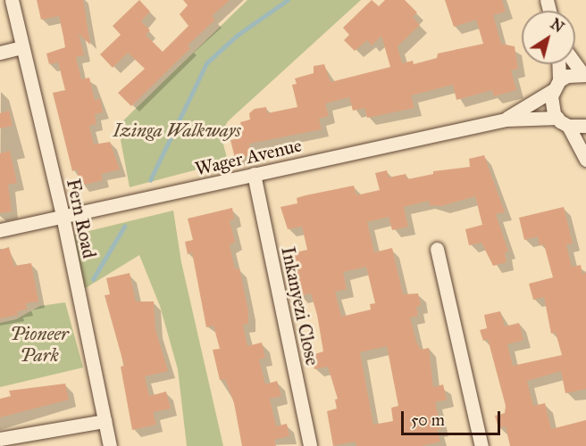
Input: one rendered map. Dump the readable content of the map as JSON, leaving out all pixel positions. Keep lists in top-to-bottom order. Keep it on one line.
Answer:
{"streets":{"street":["Wager Avenue","Fern Road","Inkanyezi Close"]},"crossings":[["Wager Avenue","Fern Road"],["Wager Avenue","Inkanyezi Close"]],"parks":["Izinga Walkways","Pioneer Park"],"scale_bar":"50 m","north":"top right"}
